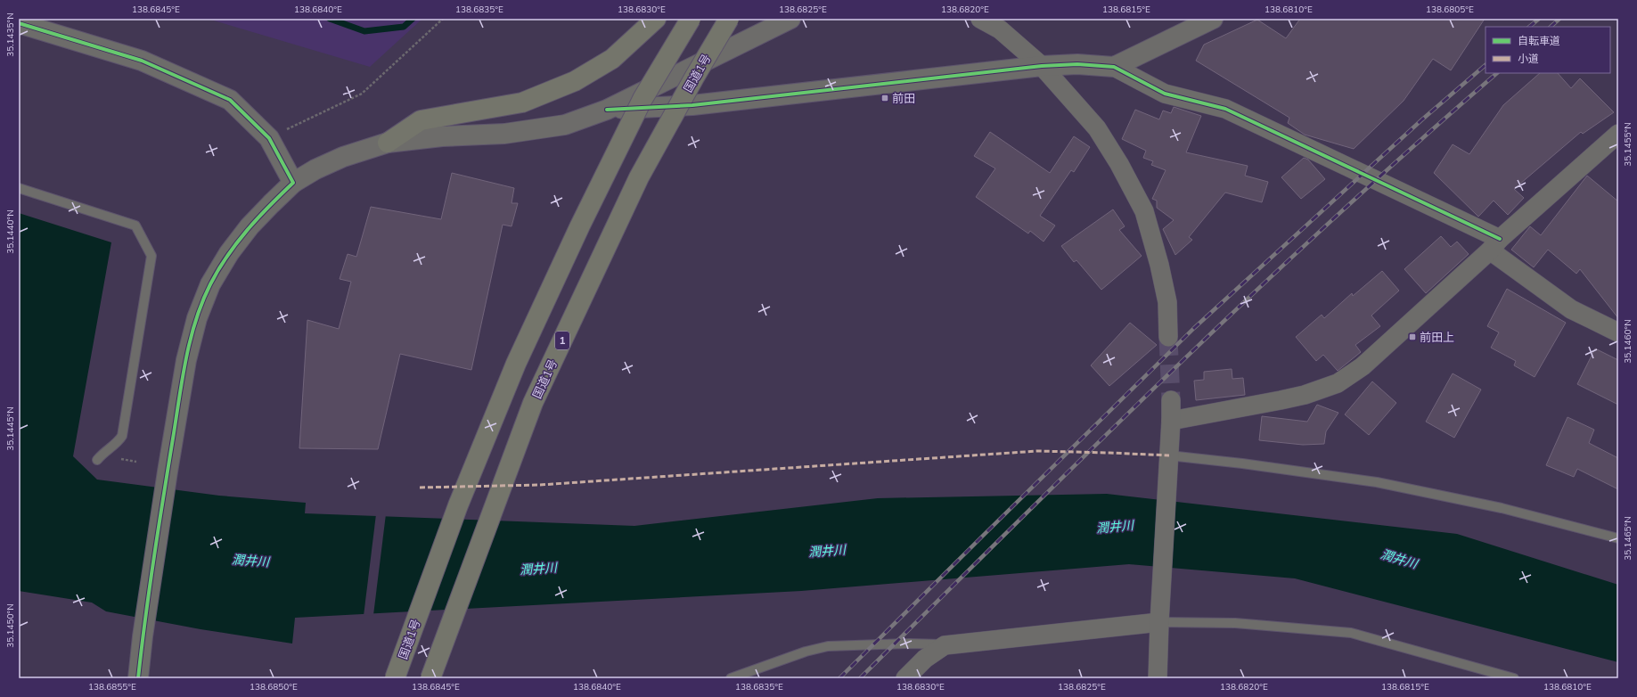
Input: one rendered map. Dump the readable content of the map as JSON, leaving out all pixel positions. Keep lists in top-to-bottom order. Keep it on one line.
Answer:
{"streets":{"highway":["国道1号","1"]},"water":["潤井川"],"places":{"transit":["前田","前田上"]},"legend":["自転車道","小道"],"coordinates":["138.6845°E","138.6840°E","138.6835°E","138.6830°E","138.6825°E","138.6820°E","138.6815°E","138.6810°E","138.6805°E","35.1435°N","35.1455°N","35.1440°N","35.1460°N","35.1445°N","35.1465°N","35.1450°N","138.6855°E","138.6850°E"]}
